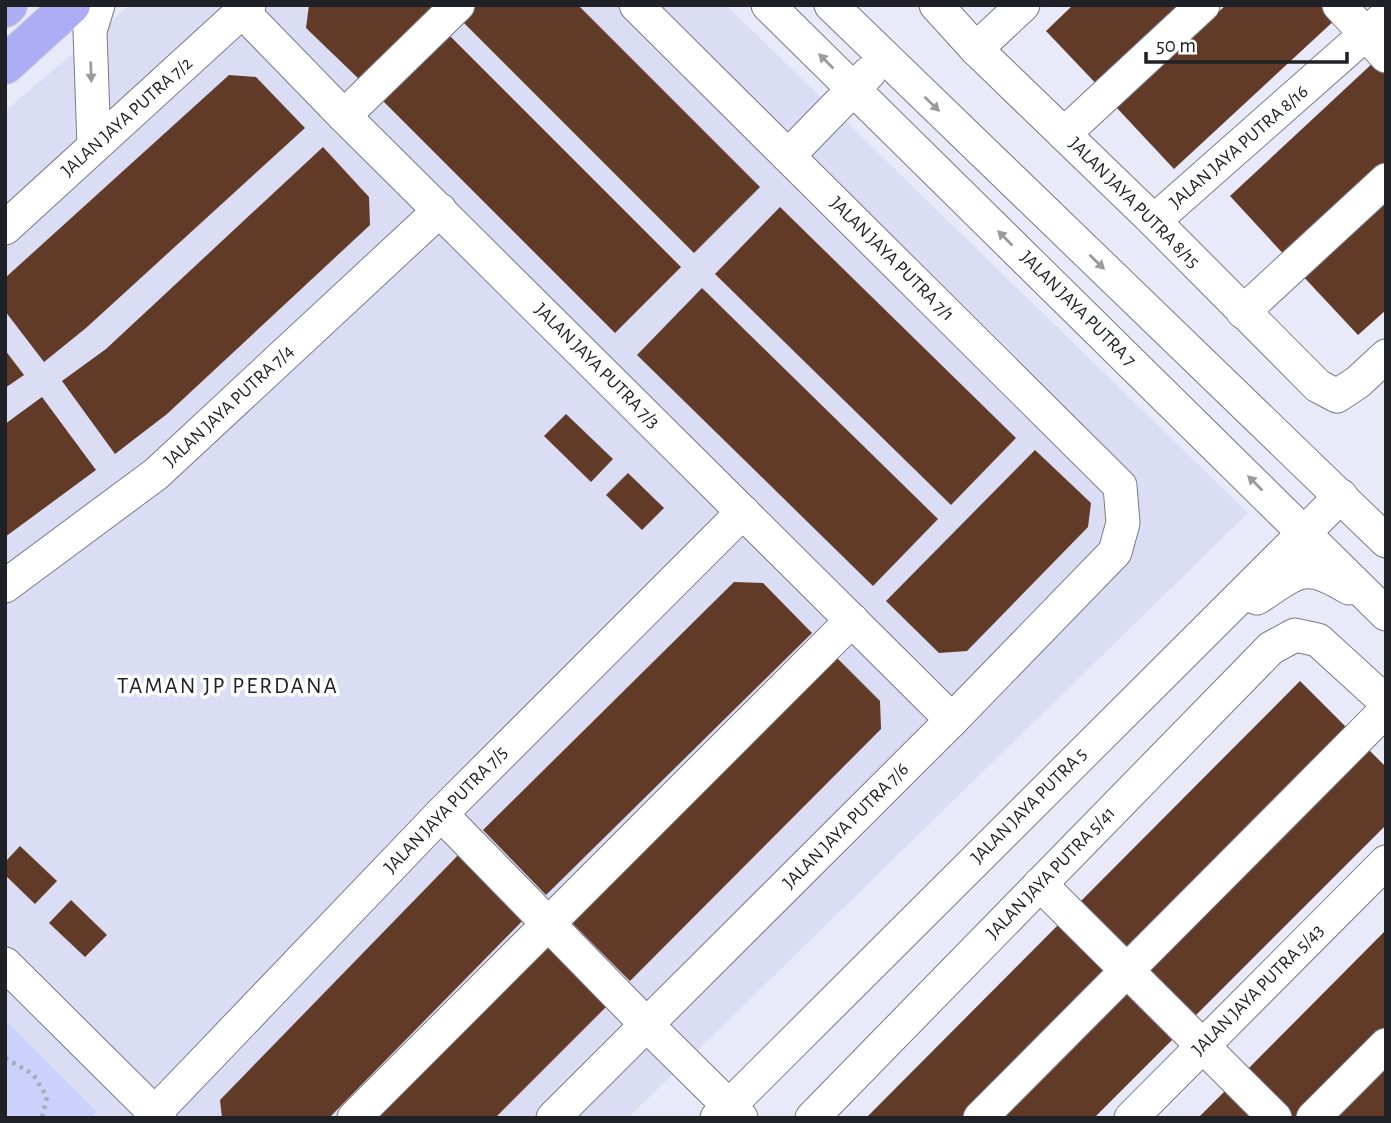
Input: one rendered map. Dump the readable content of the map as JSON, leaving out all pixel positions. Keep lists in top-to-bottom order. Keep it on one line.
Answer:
{"streets":{"street":["JALAN JAYA PUTRA 7/2","JALAN JAYA PUTRA 8/16","JALAN JAYA PUTRA 8/15","JALAN JAYA PUTRA 7/1","JALAN JAYA PUTRA 7","JALAN JAYA PUTRA 7/3","JALAN JAYA PUTRA 7/4","JALAN JAYA PUTRA 5","JALAN JAYA PUTRA 7/5","JALAN JAYA PUTRA 7/6","JALAN JAYA PUTRA 5/41","JALAN JAYA PUTRA 5/43"]},"crossings":[["JALAN JAYA PUTRA 7/2","JALAN JAYA PUTRA 7/3"],["JALAN JAYA PUTRA 8/16","JALAN JAYA PUTRA 8/15"],["JALAN JAYA PUTRA 7/1","JALAN JAYA PUTRA 7/6"],["JALAN JAYA PUTRA 7","JALAN JAYA PUTRA 5"],["JALAN JAYA PUTRA 7/3","JALAN JAYA PUTRA 7/4"],["JALAN JAYA PUTRA 7/3","JALAN JAYA PUTRA 7/5"],["JALAN JAYA PUTRA 7/3","JALAN JAYA PUTRA 7/6"]],"districts":["TAMAN JP PERDANA"],"scale_bar":"50 m"}
